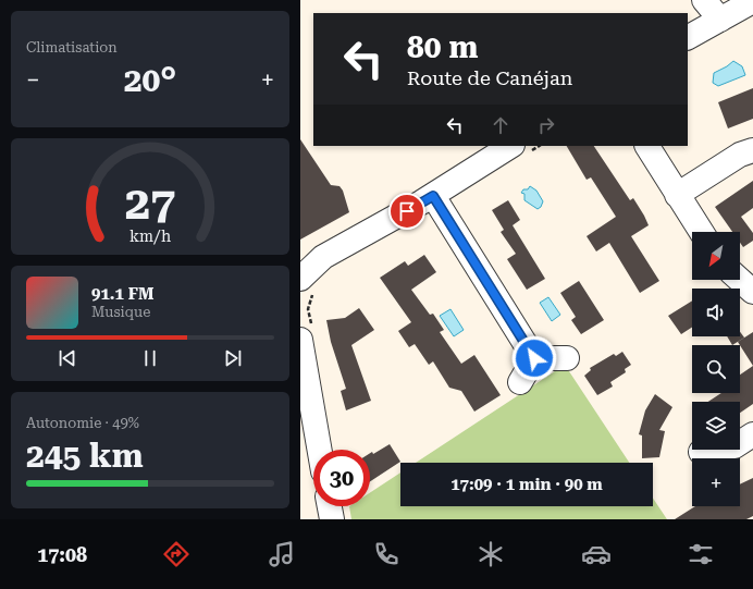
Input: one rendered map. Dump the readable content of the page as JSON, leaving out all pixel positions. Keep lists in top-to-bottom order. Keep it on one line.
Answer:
{"north":"bottom left","page":{"tile":["Climatisation",["Autonomie · 49%","245 km"]],"turn":["80 m","Route de Canéjan"],"heat":["−","20°","+"],"map_buttons":"+","song":["91.1 FM","Musique"],"limit":"30","trip":"17:09 · 1 min · 90 m","tabs":"17:08","gauge":["27","km/h"]}}
